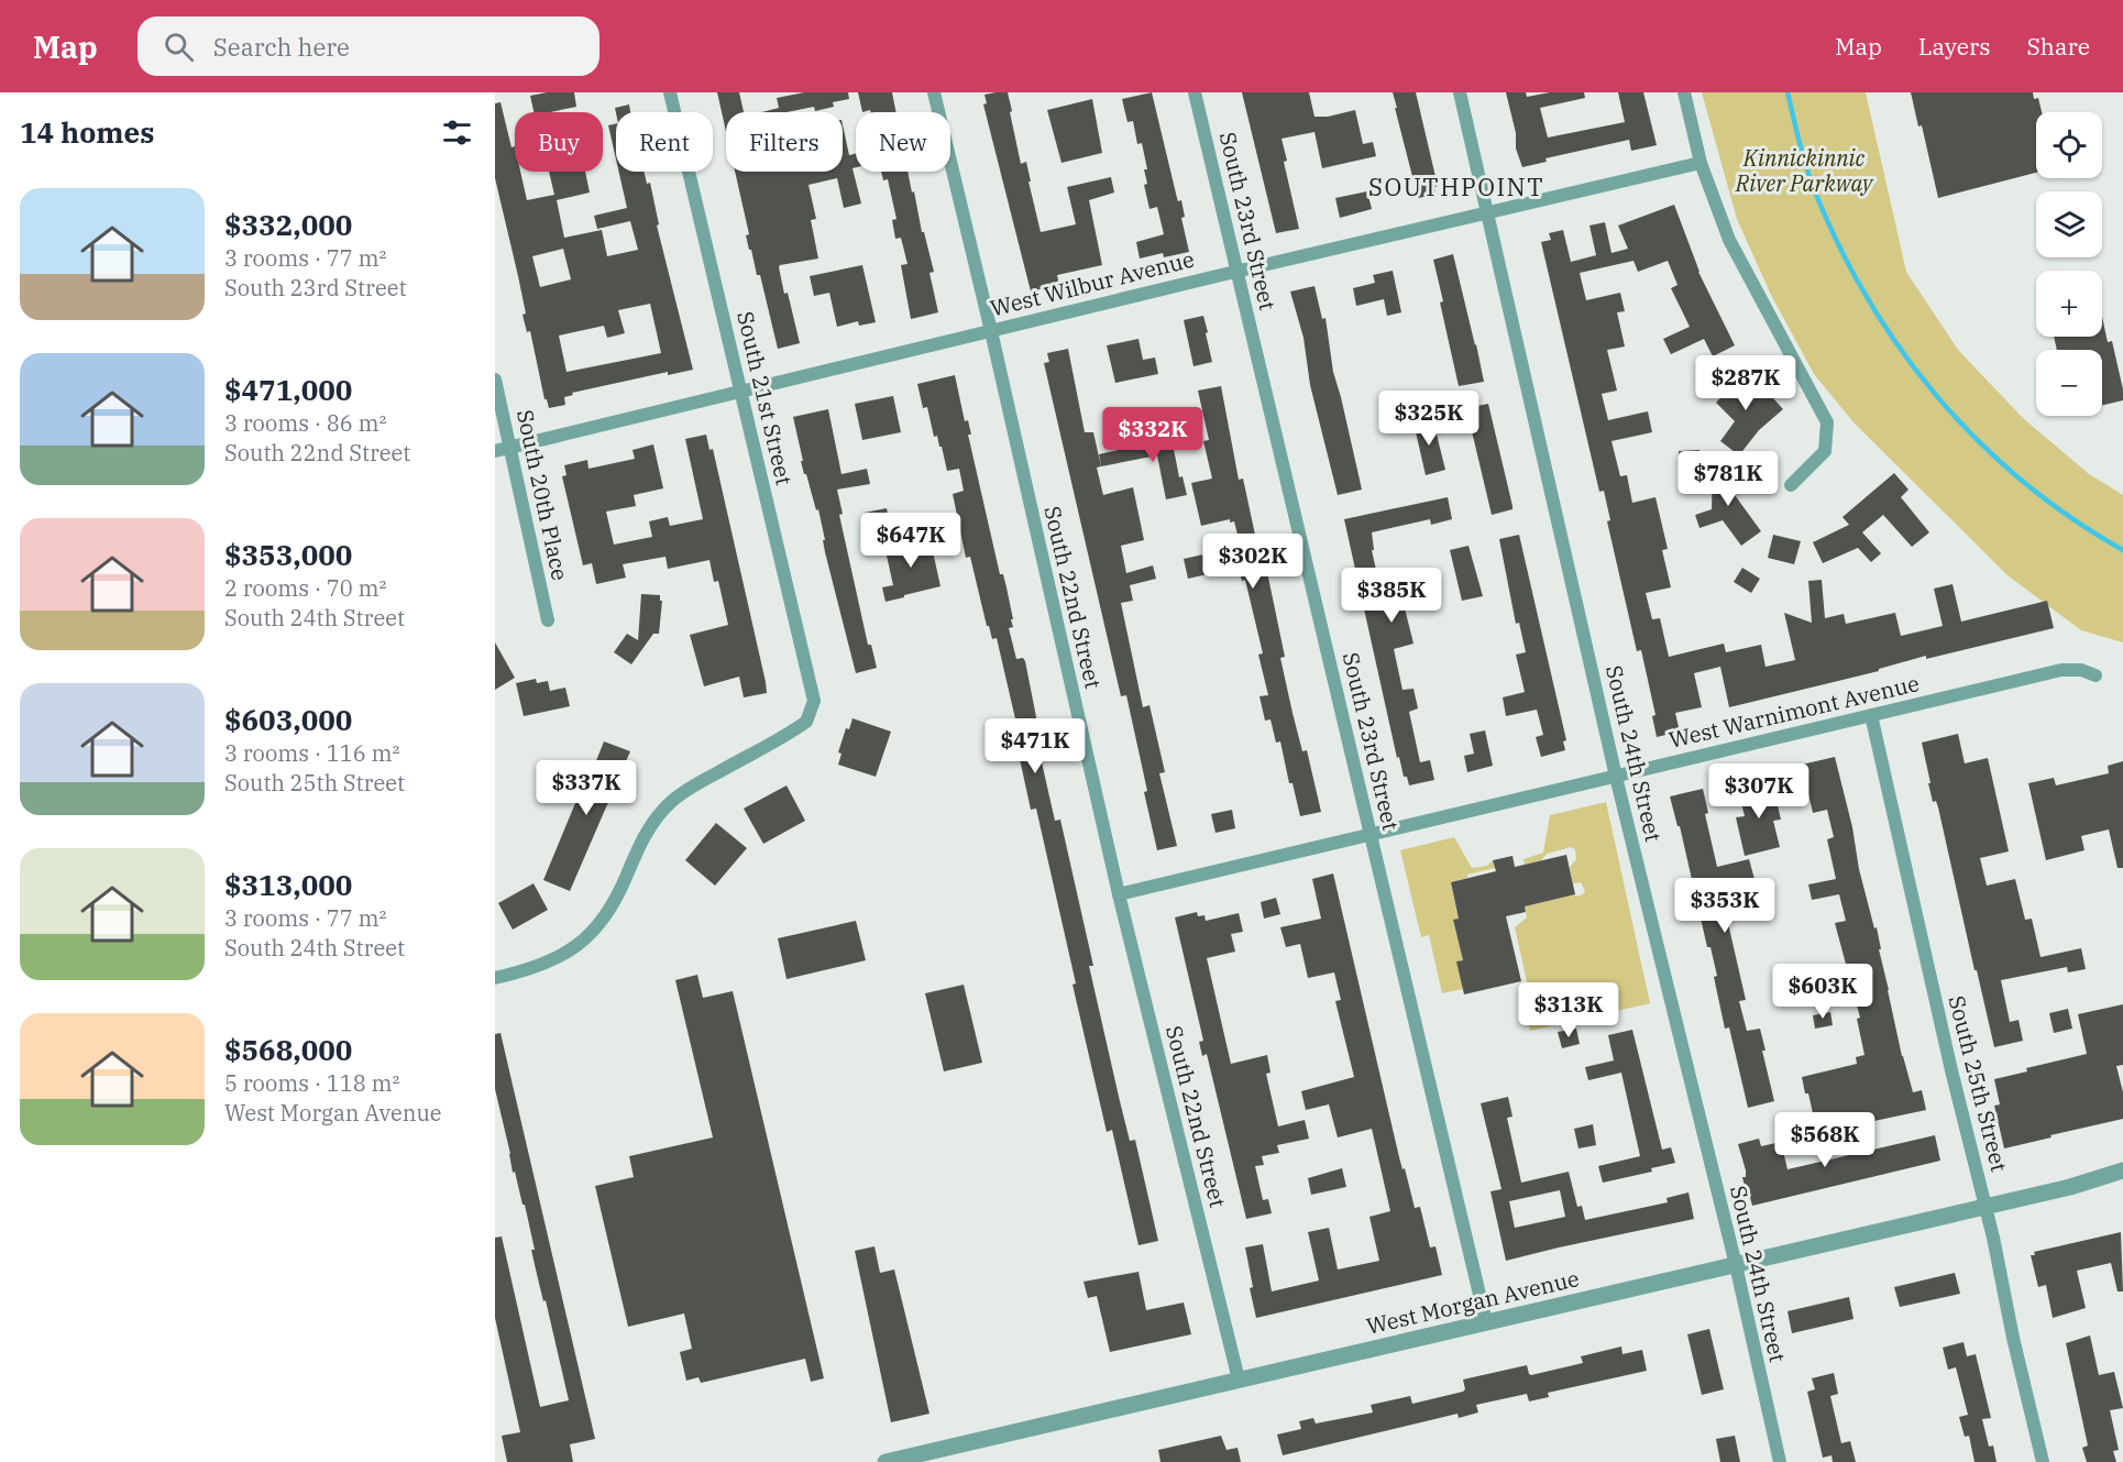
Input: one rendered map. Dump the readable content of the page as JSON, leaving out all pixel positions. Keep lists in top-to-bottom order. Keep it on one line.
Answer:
{"streets":{"street":["South 23rd Street","West Wilbur Avenue","South 21st Street","South 20th Place","South 22nd Street","West Warnimont Avenue","South 24th Street","South 25th Street","West Morgan Avenue"]},"crossings":[["South 23rd Street","West Wilbur Avenue"],["South 23rd Street","West Warnimont Avenue"],["South 23rd Street","West Morgan Avenue"],["West Wilbur Avenue","South 21st Street"],["West Wilbur Avenue","South 20th Place"],["West Wilbur Avenue","South 22nd Street"],["West Wilbur Avenue","South 24th Street"],["South 22nd Street","West Warnimont Avenue"],["South 22nd Street","West Morgan Avenue"],["West Warnimont Avenue","South 24th Street"],["West Warnimont Avenue","South 25th Street"],["South 24th Street","West Morgan Avenue"],["South 25th Street","West Morgan Avenue"]],"districts":["SOUTHPOINT"],"parks":["Kinnickinnic River Parkway"],"page":{"header":"Map","search":"Search here","nav":["Map","Layers","Share"],"heading":"14 homes","map_buttons":["+","−"],"chip":["Buy","Rent","Filters","New"],"list":[{"name":"$332,000","note":"3 rooms · 77 m² · South 23rd Street"},{"name":"$471,000","note":"3 rooms · 86 m² · South 22nd Street"},{"name":"$353,000","note":"2 rooms · 70 m² · South 24th Street"},{"name":"$603,000","note":"3 rooms · 116 m² · South 25th Street"},{"name":"$313,000","note":"3 rooms · 77 m² · South 24th Street"},{"name":"$568,000","note":"5 rooms · 118 m² · West Morgan Avenue"}],"price":["$287K","$325K","$332K","$781K","$647K","$302K","$385K","$471K","$337K","$307K","$353K","$603K","$313K","$568K"]}}
